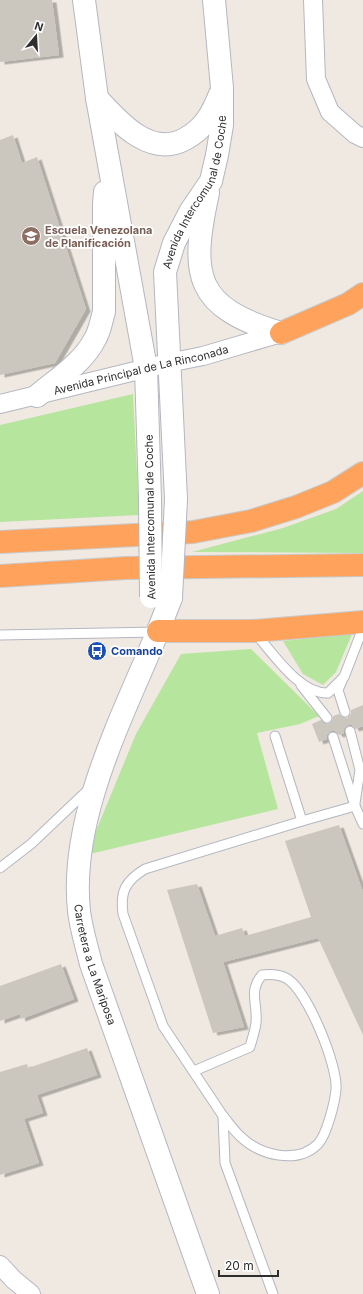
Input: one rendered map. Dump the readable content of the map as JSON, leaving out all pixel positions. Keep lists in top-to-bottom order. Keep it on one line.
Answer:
{"streets":{"main road":["Avenida Intercomunal de Coche","Carretera a La Mariposa"],"street":["Avenida Principal de La Rinconada"]},"crossings":[["Avenida Intercomunal de Coche","Avenida Principal de La Rinconada"],["Avenida Intercomunal de Coche","Carretera a La Mariposa"]],"places":{"school or university":["Escuela Venezolana de Planificación"],"bus stop":["Comando"]},"scale_bar":"20 m","north":"top"}
